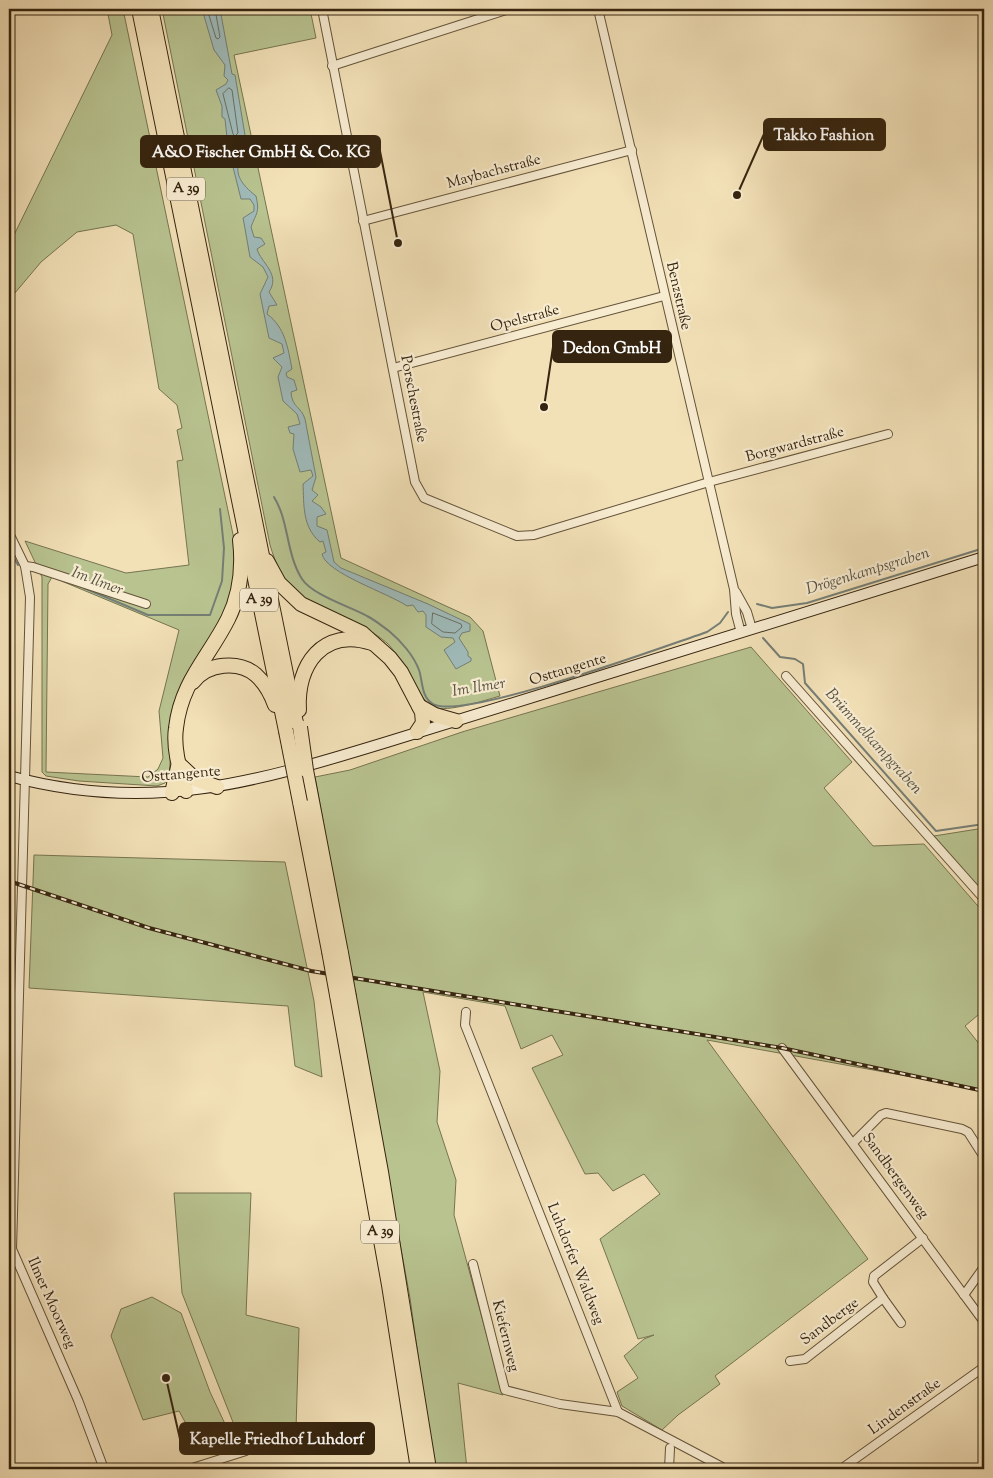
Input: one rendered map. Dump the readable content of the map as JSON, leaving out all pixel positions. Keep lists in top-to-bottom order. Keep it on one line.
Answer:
{"streets":{"highway":["A 39"],"street":["Maybachstraße","Benzstraße","Opelstraße","Porschestraße","Borgwardstraße","Osttangente","Sandbergenweg","Luhdorfer Waldweg","Ilmer Moorweg","Sandberge","Kiefernweg","Lindenstraße"]},"crossings":[["Maybachstraße","Benzstraße"],["Maybachstraße","Porschestraße"],["Benzstraße","Opelstraße"],["Benzstraße","Porschestraße"],["Benzstraße","Borgwardstraße"],["Benzstraße","Osttangente"],["Opelstraße","Porschestraße"],["Porschestraße","Borgwardstraße"],["Osttangente","Ilmer Moorweg"],["Luhdorfer Waldweg","Kiefernweg"]],"water":["Drögenkampsgraben","Im Ilmer","Brümmelkampgraben"],"places":["Takko Fashion","A&O Fischer GmbH & Co. KG","Dedon GmbH","Kapelle Friedhof Luhdorf"]}
